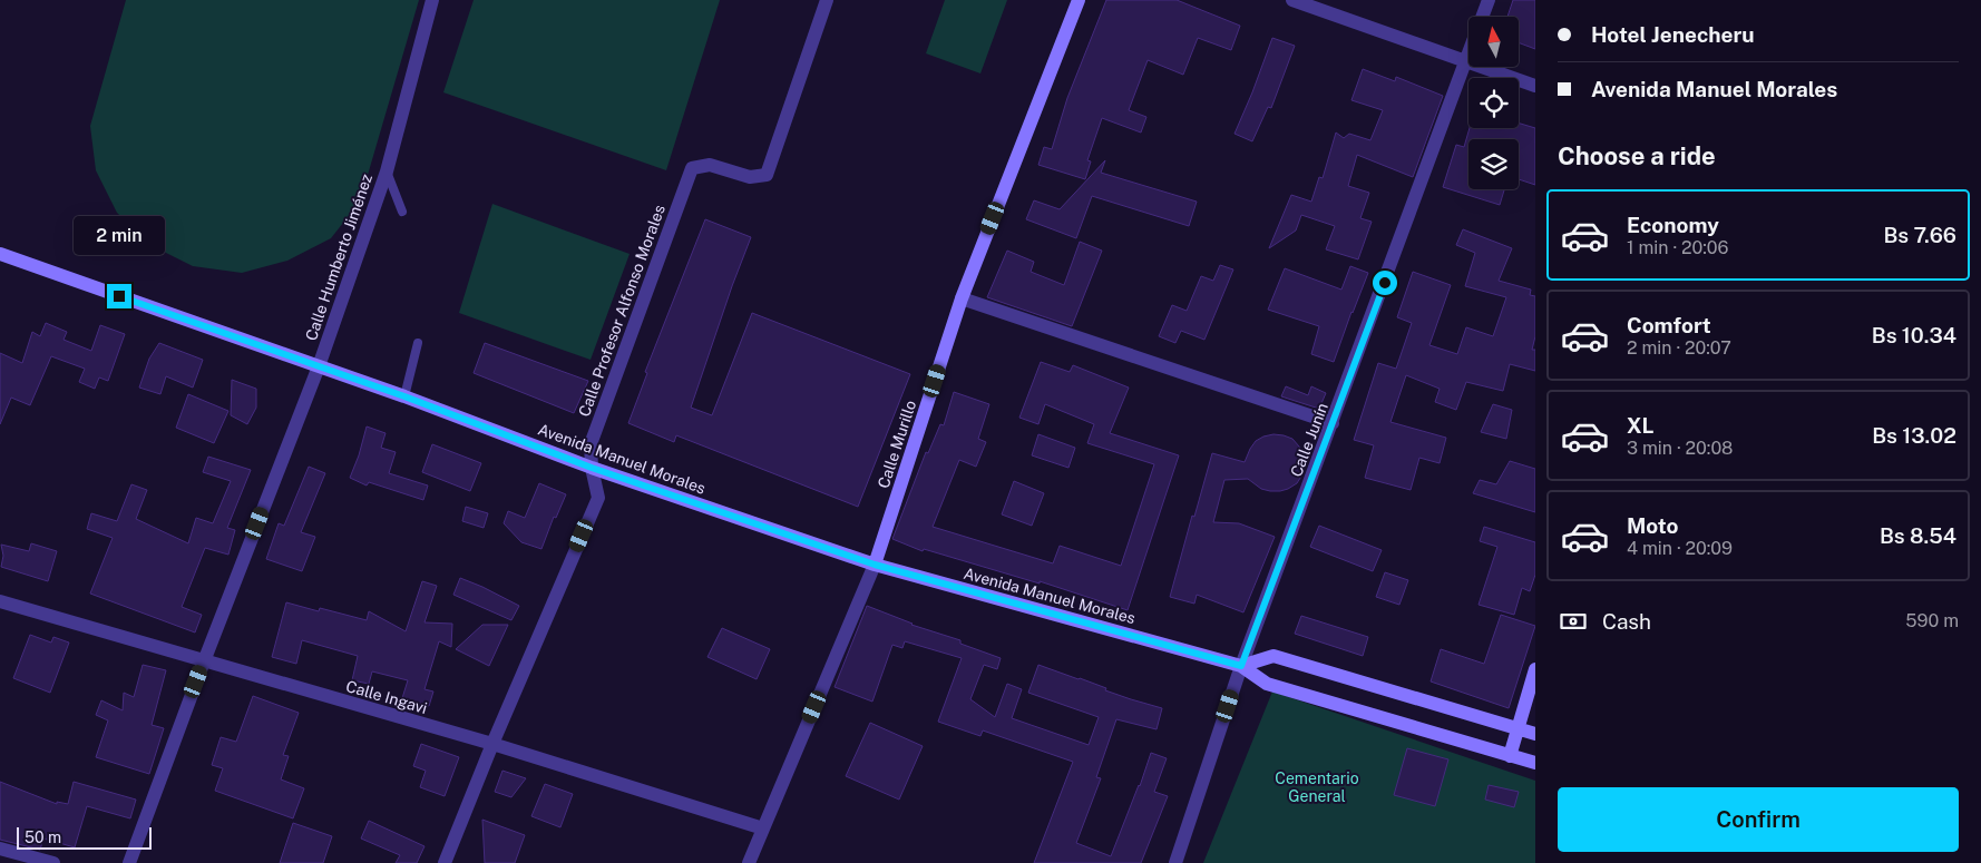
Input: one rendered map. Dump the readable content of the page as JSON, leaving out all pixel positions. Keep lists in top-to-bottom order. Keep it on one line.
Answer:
{"streets":{"street":["Calle Humberto Jiménez","Calle Profesor Alfonso Morales","Calle Junín","Calle Murillo","Avenida Manuel Morales","Calle Ingavi"]},"crossings":[["Calle Humberto Jiménez","Avenida Manuel Morales"],["Calle Humberto Jiménez","Calle Ingavi"],["Calle Profesor Alfonso Morales","Avenida Manuel Morales"],["Calle Profesor Alfonso Morales","Calle Ingavi"],["Calle Junín","Avenida Manuel Morales"],["Calle Murillo","Avenida Manuel Morales"],["Calle Murillo","Calle Ingavi"]],"parks":["Cementario General"],"scale_bar":"50 m","north":"top","page":{"banner":["Hotel Jenecheru","Avenida Manuel Morales"],"heading":"Choose a ride","list":[{"name":"Economy","note":"1 min · 20:06","value":"Bs 7.66"},{"name":"Comfort","note":"2 min · 20:07","value":"Bs 10.34"},{"name":"XL","note":"3 min · 20:08","value":"Bs 13.02"},{"name":"Moto","note":"4 min · 20:09","value":"Bs 8.54"}],"bubble":"2 min","pay":["Cash","590 m"],"buttons":"Confirm","scale":"50 m"}}
